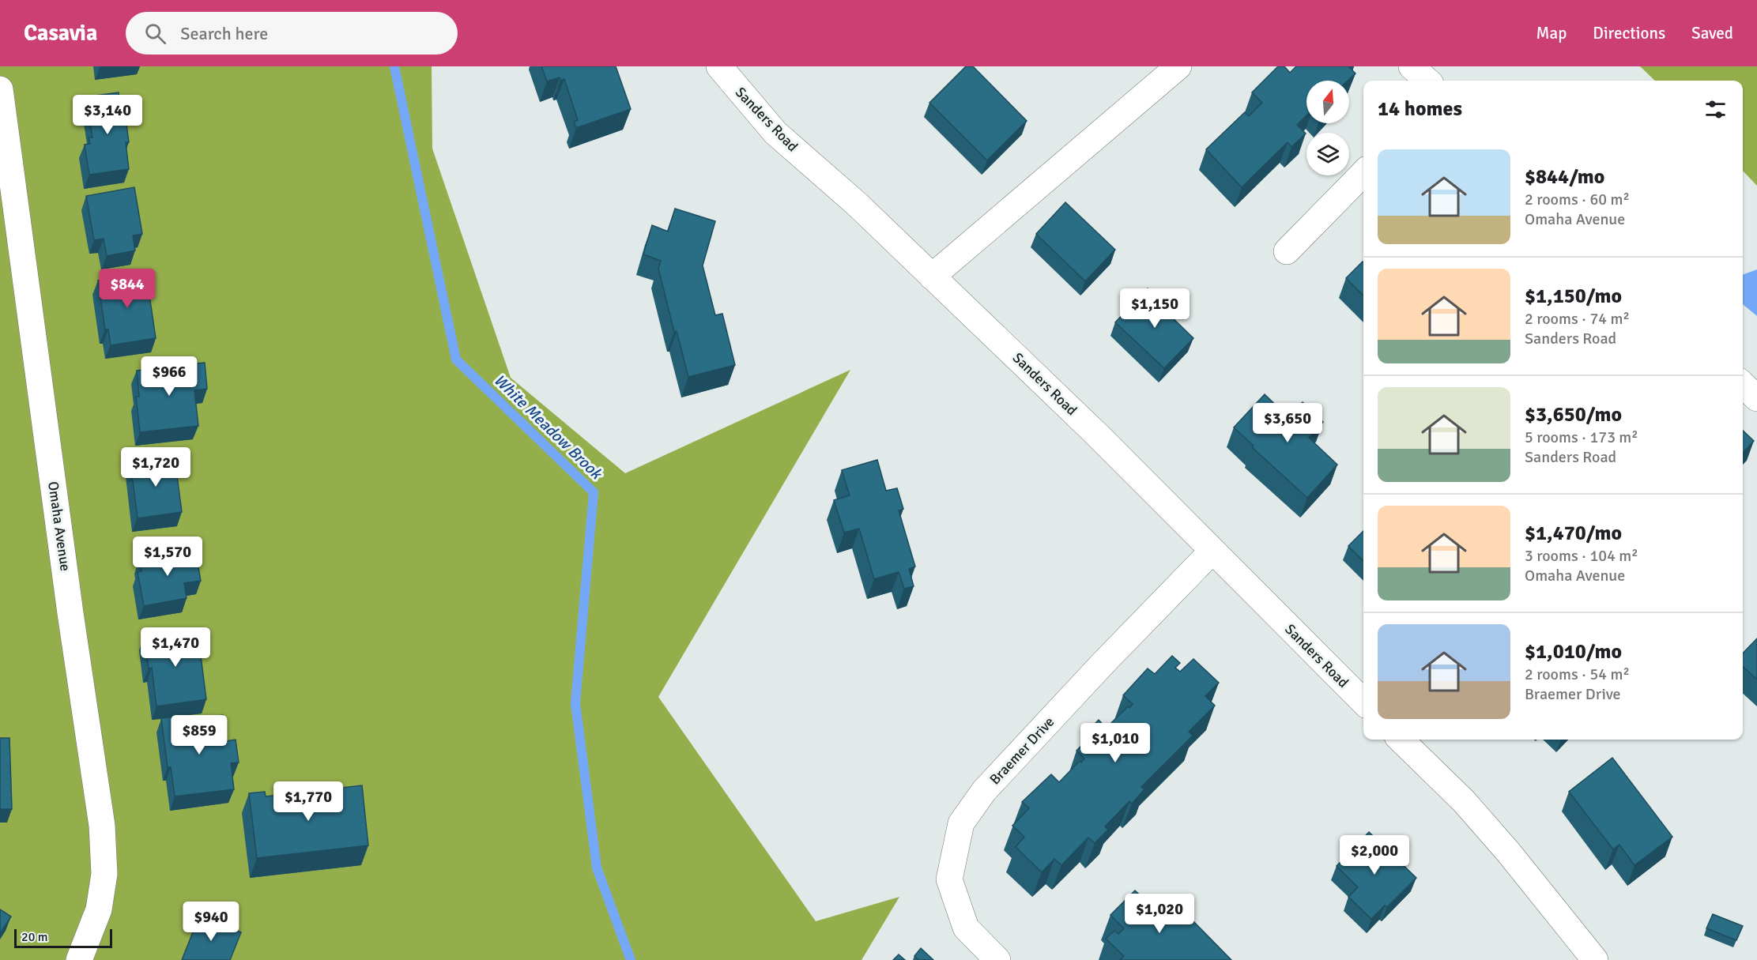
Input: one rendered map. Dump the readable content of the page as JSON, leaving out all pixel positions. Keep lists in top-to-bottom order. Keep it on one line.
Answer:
{"streets":{"street":["Sanders Road","Omaha Avenue","Braemer Drive"]},"crossings":[["Sanders Road","Braemer Drive"]],"water":["White Meadow Brook"],"scale_bar":"20 m","north":"top","page":{"header":"Casavia","search":"Search here","nav":["Map","Directions","Saved"],"heading":"14 homes","price":["$3,140","$844","$1,150","$966","$3,650","$1,720","$1,570","$1,470","$859","$1,010","$1,770","$2,000","$1,020","$940"],"list":[{"name":"$844/mo","note":"2 rooms · 60 m² · Omaha Avenue"},{"name":"$1,150/mo","note":"2 rooms · 74 m² · Sanders Road"},{"name":"$3,650/mo","note":"5 rooms · 173 m² · Sanders Road"},{"name":"$1,470/mo","note":"3 rooms · 104 m² · Omaha Avenue"},{"name":"$1,010/mo","note":"2 rooms · 54 m² · Braemer Drive"}],"scale":"20 m"}}
